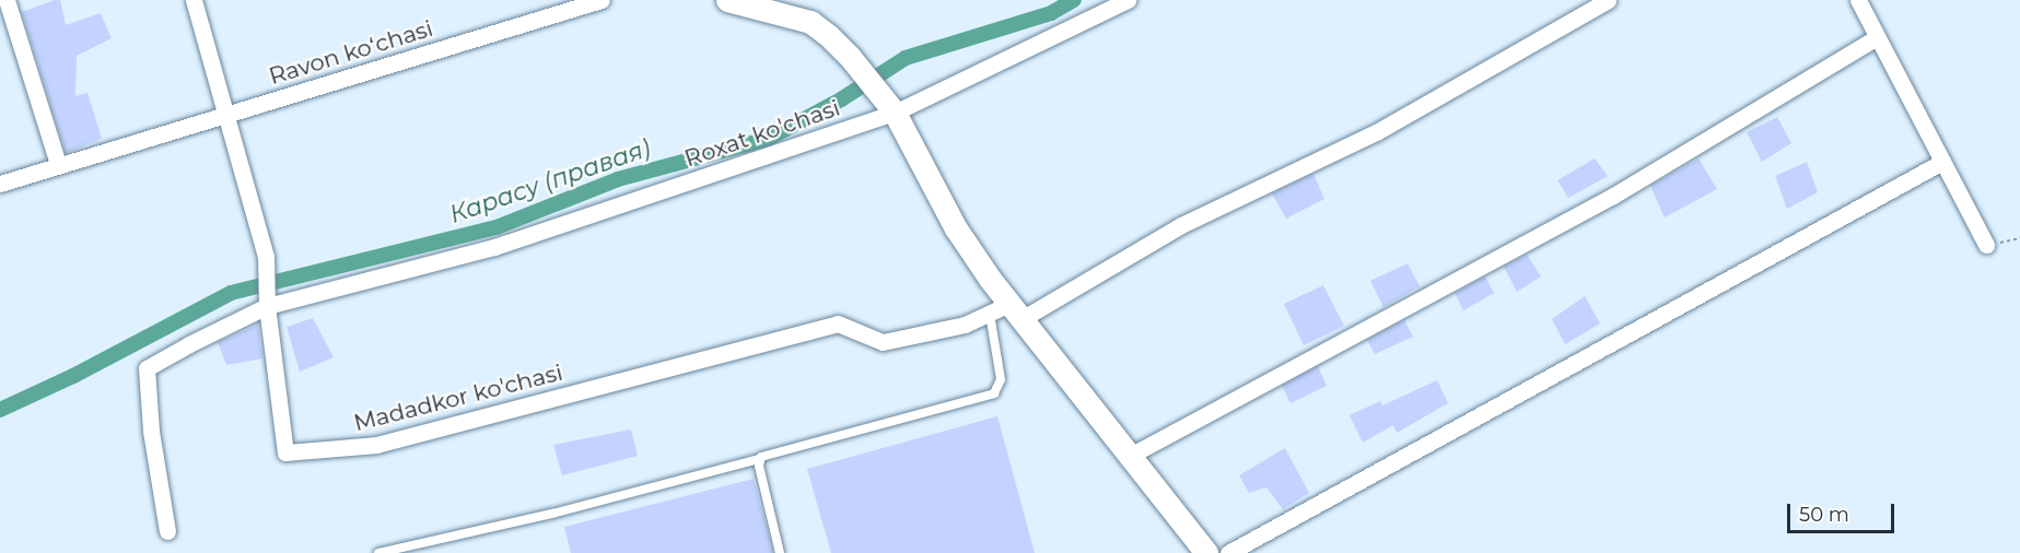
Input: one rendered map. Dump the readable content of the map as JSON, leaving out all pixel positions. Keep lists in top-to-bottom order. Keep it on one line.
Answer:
{"streets":{"street":["Ravon koʻchasi","Roxat ko'chasi","Madadkor ko'chasi"]},"crossings":[["Ravon koʻchasi","Madadkor ko'chasi"],["Roxat ko'chasi","Madadkor ko'chasi"]],"water":["Карасу (правая)"],"scale_bar":"50 m"}
